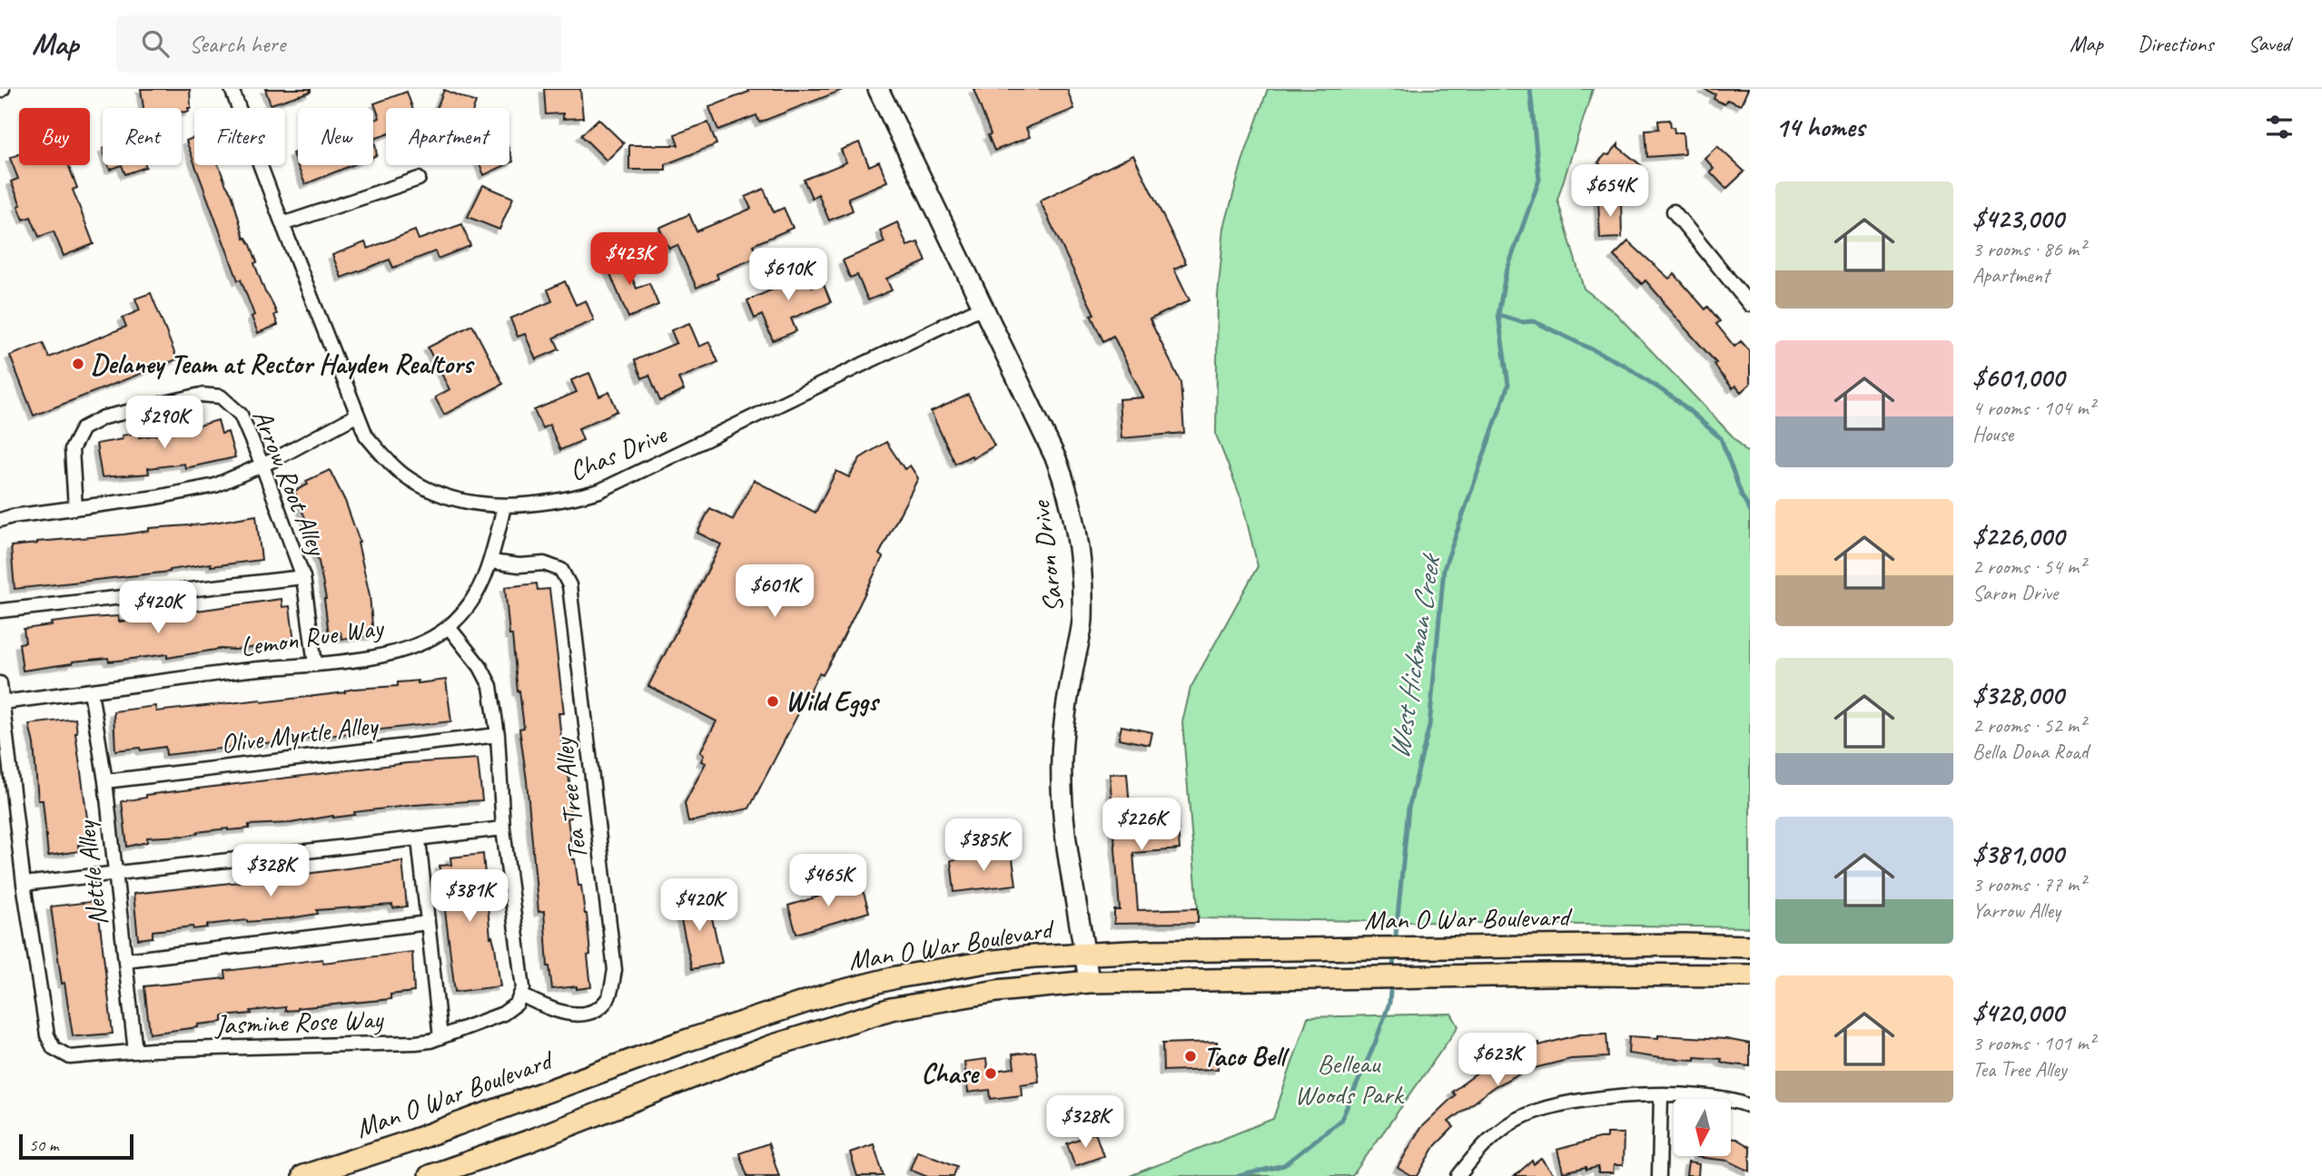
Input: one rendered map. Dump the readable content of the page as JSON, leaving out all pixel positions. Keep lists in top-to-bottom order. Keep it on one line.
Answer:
{"streets":{"main road":["Man O War Boulevard"],"street":["Chas Drive","Arrow Root Alley","Saron Drive","Lemon Rue Way","Olive Myrtle Alley","Tea Tree Alley","Nettle Alley","Jasmine Rose Way"]},"crossings":[["Chas Drive","Saron Drive"],["Chas Drive","Lemon Rue Way"],["Arrow Root Alley","Lemon Rue Way"],["Saron Drive","Man O War Boulevard"],["Lemon Rue Way","Tea Tree Alley"],["Lemon Rue Way","Nettle Alley"],["Lemon Rue Way","Jasmine Rose Way"],["Olive Myrtle Alley","Nettle Alley"],["Tea Tree Alley","Jasmine Rose Way"],["Nettle Alley","Jasmine Rose Way"]],"water":["West Hickman Creek"],"parks":["Belleau Woods Park"],"places":["Delaney Team at Rector Hayden Realtors","Wild Eggs","Taco Bell","Chase"],"scale_bar":"50 m","north":"bottom","page":{"header":"Map","search":"Search here","nav":["Map","Directions","Saved"],"heading":"14 homes","chip":["Buy","Rent","Filters","New","Apartment"],"price":["$654K","$423K","$610K","$290K","$601K","$420K","$226K","$385K","$328K","$465K","$381K","$420K","$623K","$328K"],"list":[{"name":"$423,000","note":"3 rooms · 86 m² · Apartment"},{"name":"$601,000","note":"4 rooms · 104 m² · House"},{"name":"$226,000","note":"2 rooms · 54 m² · Saron Drive"},{"name":"$328,000","note":"2 rooms · 52 m² · Bella Dona Road"},{"name":"$381,000","note":"3 rooms · 77 m² · Yarrow Alley"},{"name":"$420,000","note":"3 rooms · 101 m² · Tea Tree Alley"}],"scale":"50 m"}}
